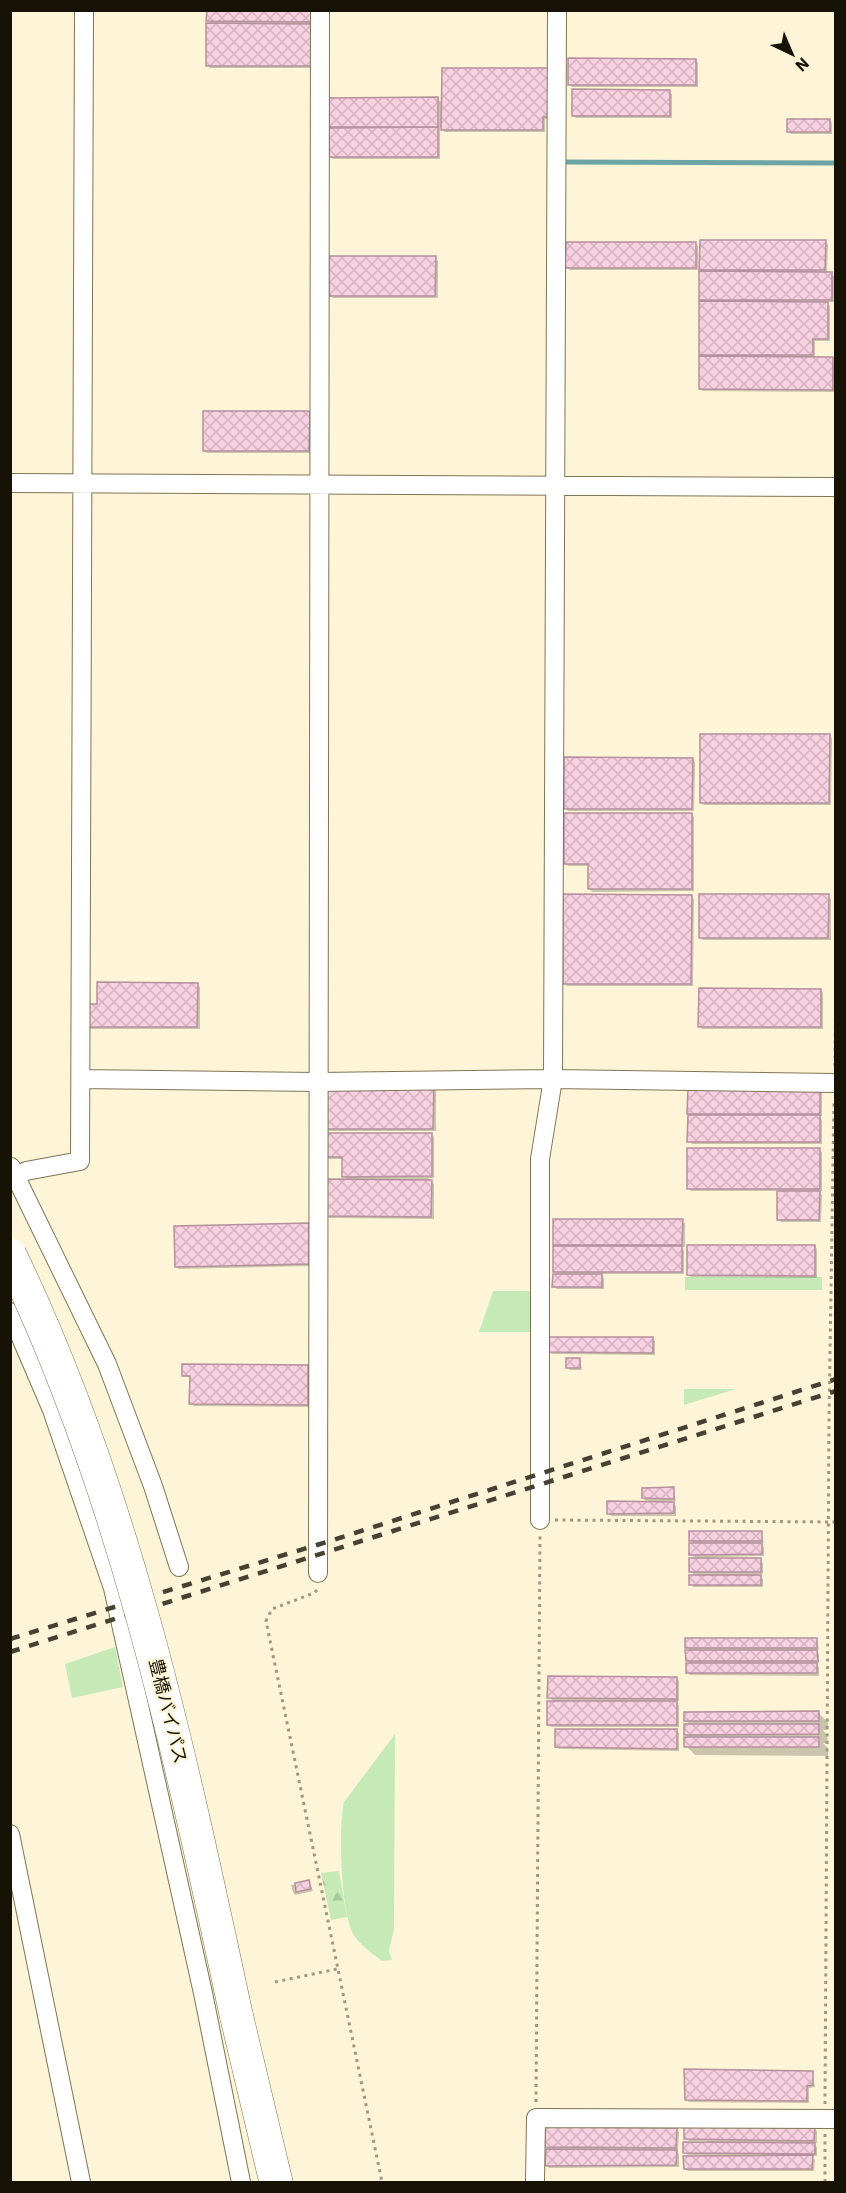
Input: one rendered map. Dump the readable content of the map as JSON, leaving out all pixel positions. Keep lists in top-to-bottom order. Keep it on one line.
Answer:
{"streets":{"highway":["豊橋バイパス"]},"north":"bottom right"}
